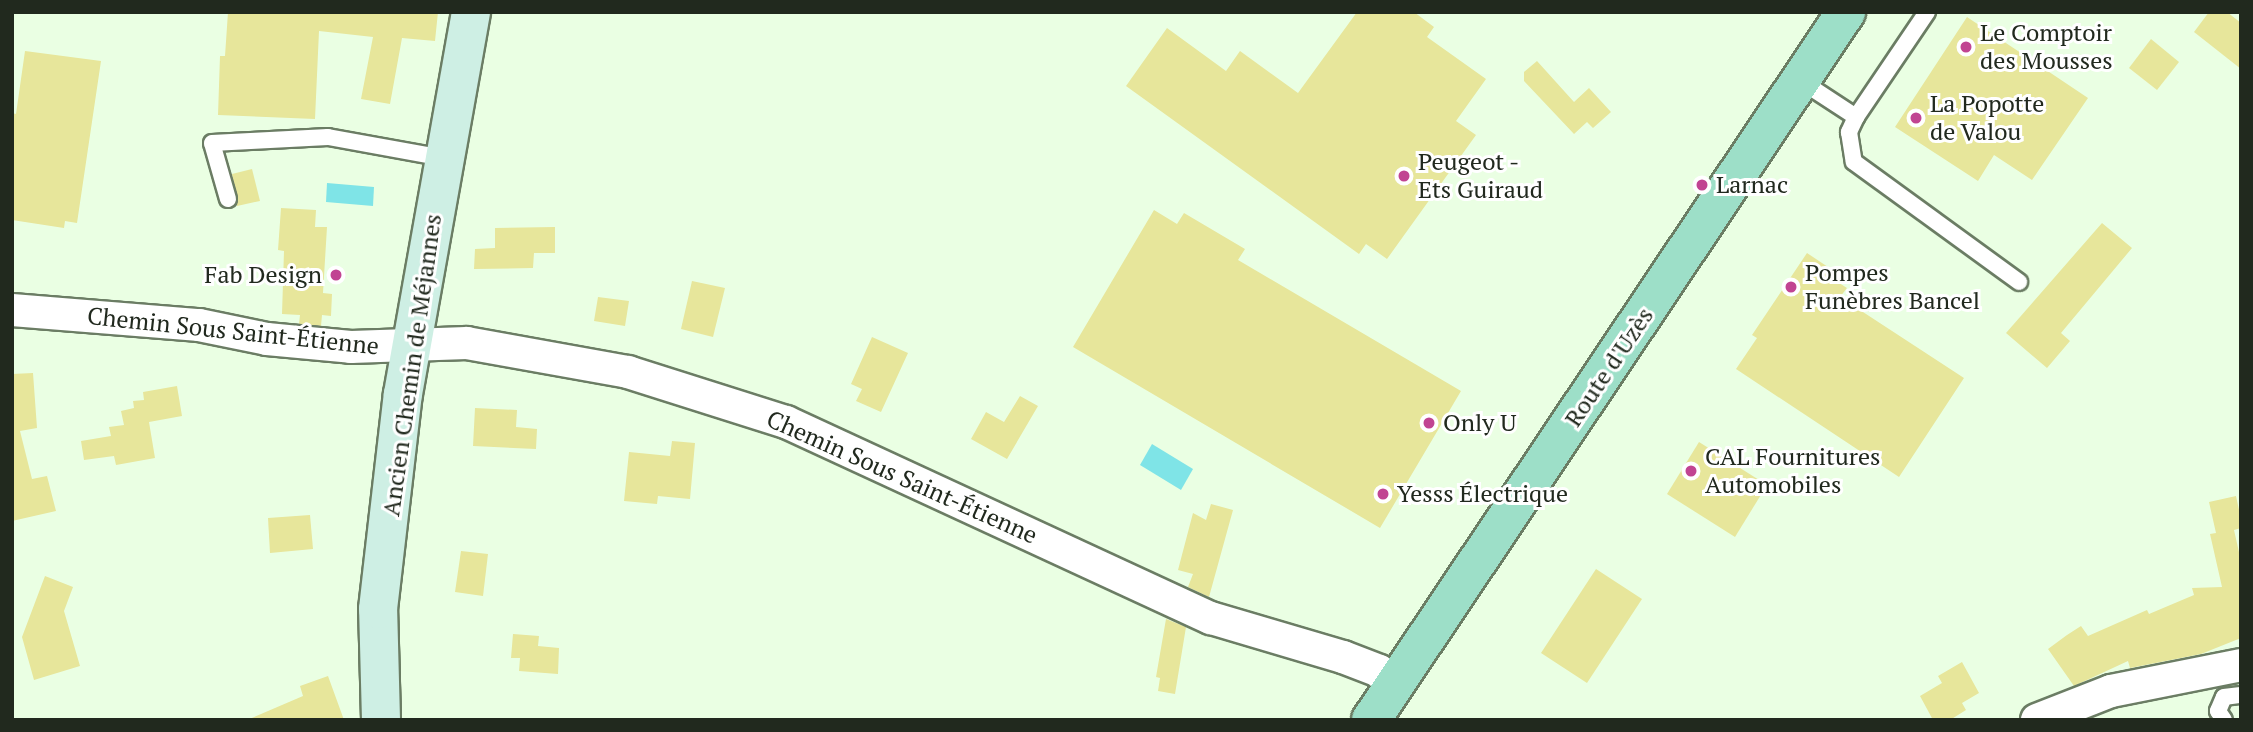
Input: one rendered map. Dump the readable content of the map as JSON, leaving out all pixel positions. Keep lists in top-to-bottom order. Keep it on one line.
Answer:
{"streets":{"main road":["Route d'Uzès"],"street":["Chemin Sous Saint-Étienne","Ancien Chemin de Méjannes"]},"crossings":[["Chemin Sous Saint-Étienne","Ancien Chemin de Méjannes"],["Chemin Sous Saint-Étienne","Route d'Uzès"]],"places":["Le Comptoir des Mousses","La Popotte de Valou","Peugeot - Ets Guiraud","Larnac","Fab Design","Pompes Funèbres Bancel","Only U","CAL Fournitures Automobiles","Yesss Électrique"]}
